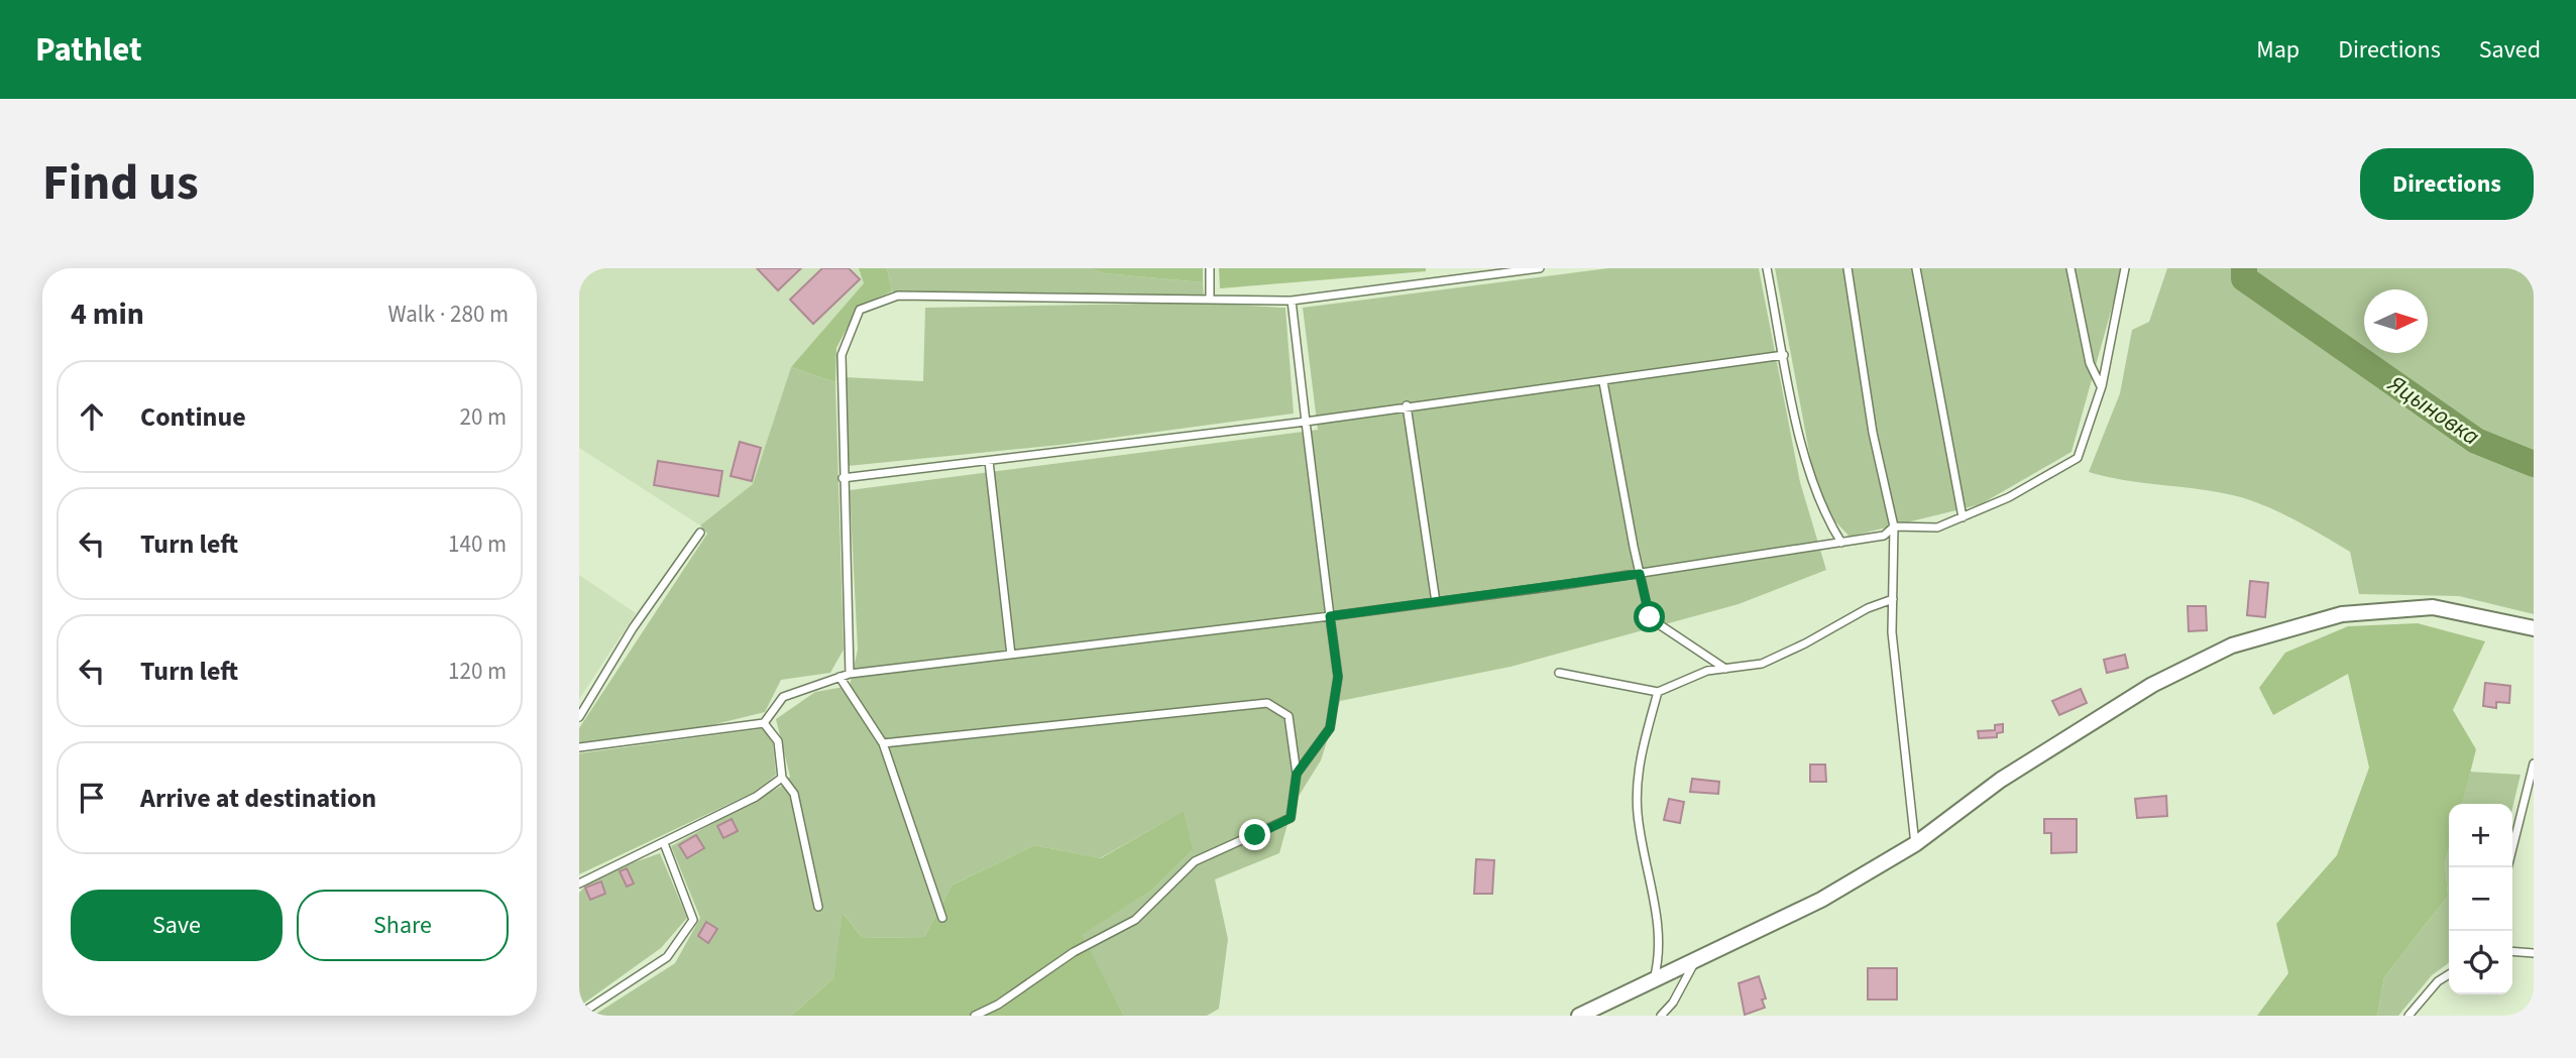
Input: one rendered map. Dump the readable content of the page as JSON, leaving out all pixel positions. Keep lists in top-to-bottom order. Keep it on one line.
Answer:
{"water":["Яцыновка"],"north":"right","page":{"header":"Pathlet","nav":["Map","Directions","Saved"],"title":"Find us","buttons":["Directions",["Save","Share"]],"heading":["4 min","Walk · 280 m"],"list":[["Continue","20 m"],["Turn left","140 m"],["Turn left","120 m"],"Arrive at destination"],"map_buttons":["+","−"]}}
